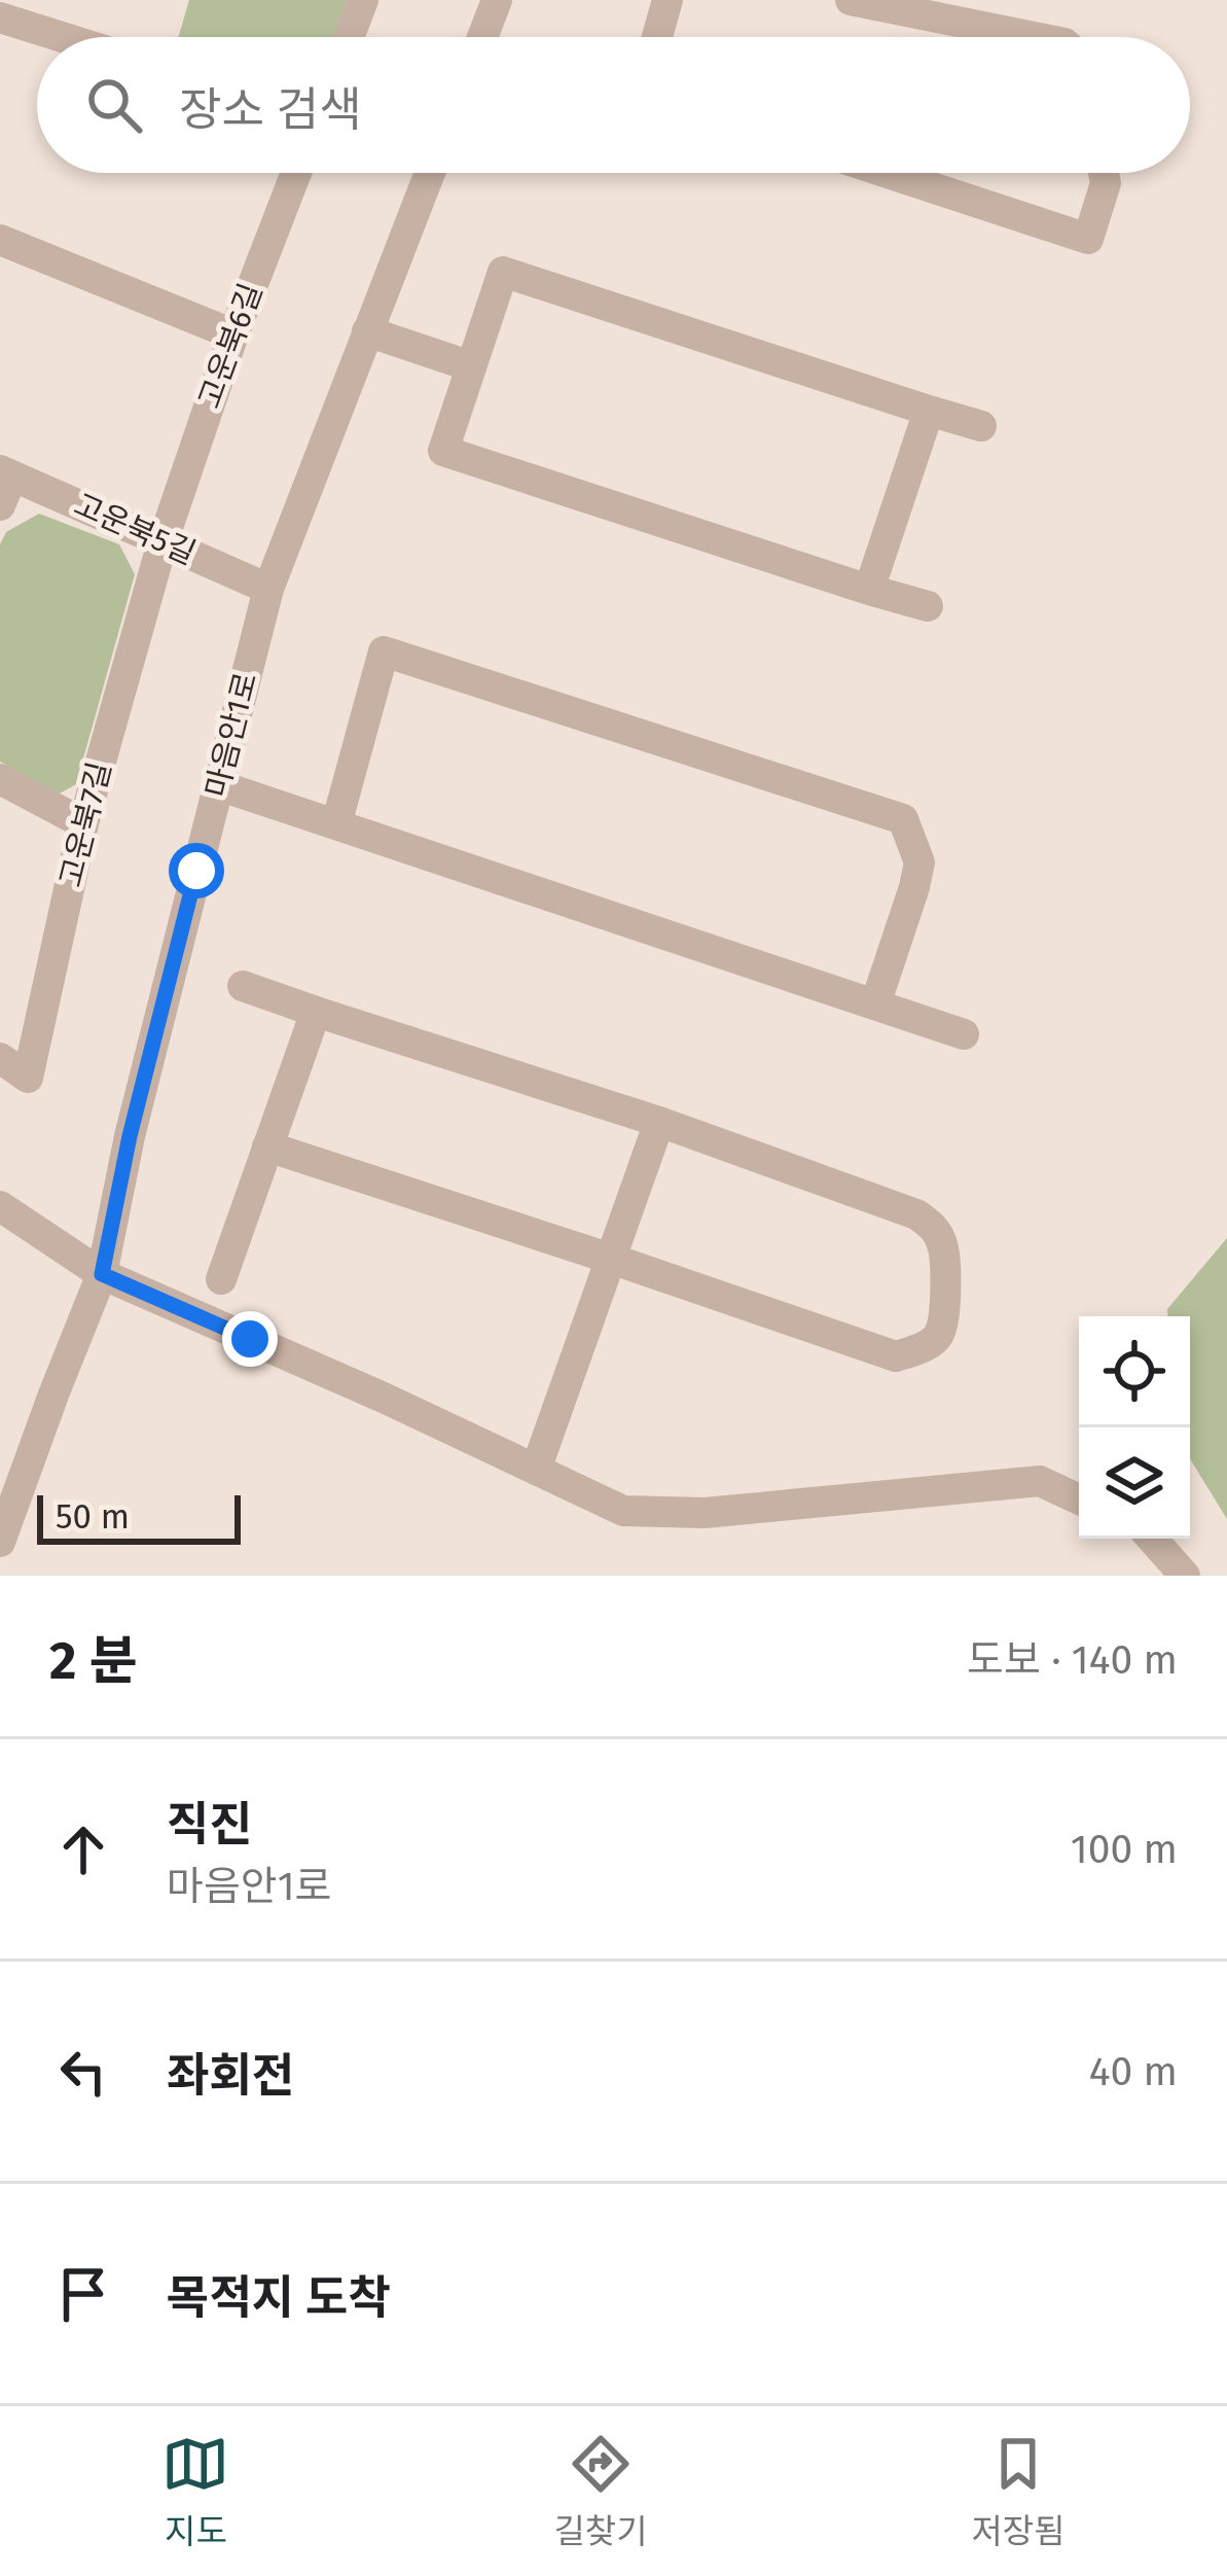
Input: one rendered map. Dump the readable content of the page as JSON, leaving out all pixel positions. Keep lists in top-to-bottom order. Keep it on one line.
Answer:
{"streets":{"street":["고운북6길","고운북5길","마음안1로","고운북7길"]},"crossings":[["고운북6길","고운북5길"],["고운북6길","고운북7길"],["고운북5길","마음안1로"],["고운북5길","고운북7길"]],"scale_bar":"50 m","page":{"search":"장소 검색","scale":"50 m","heading":["2 분","도보 · 140 m"],"list":[["직진","마음안1로","100 m"],["좌회전","40 m"],"목적지 도착"],"nav":["지도","길찾기","저장됨"]}}
